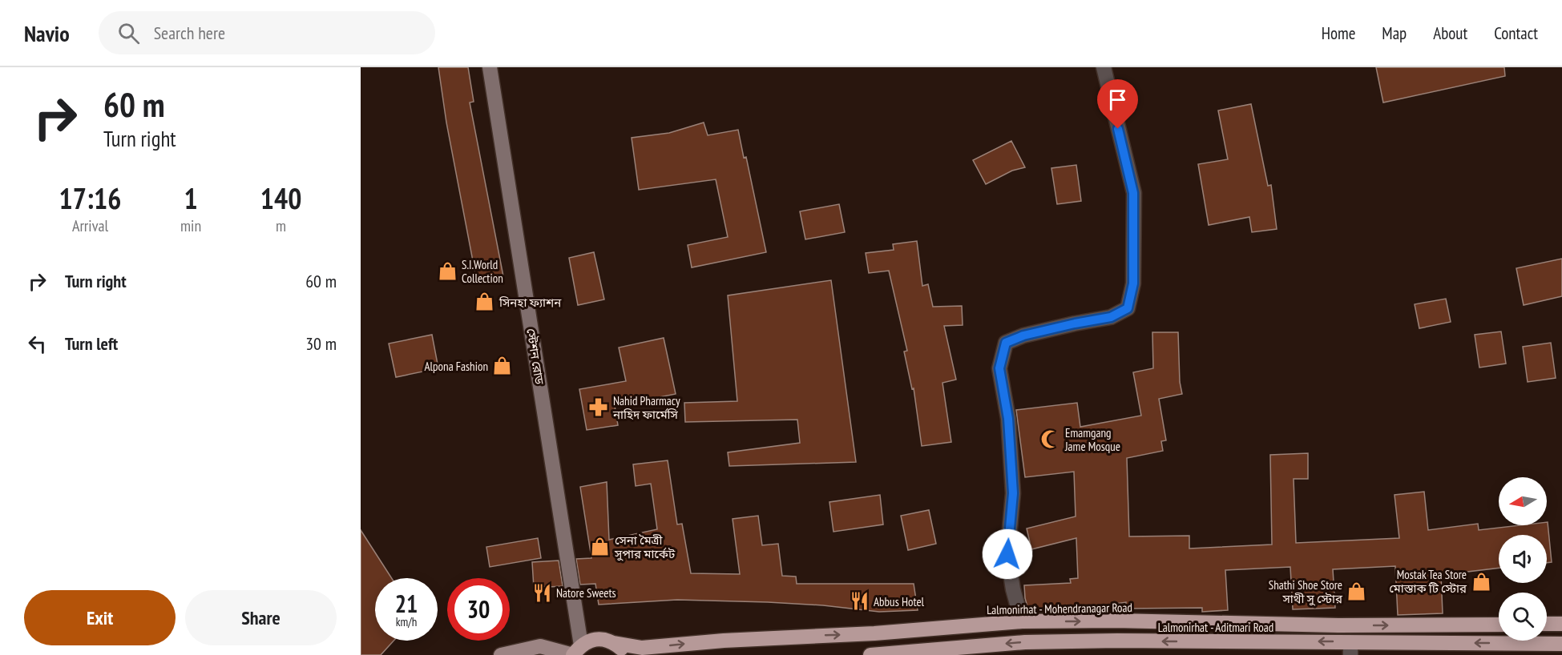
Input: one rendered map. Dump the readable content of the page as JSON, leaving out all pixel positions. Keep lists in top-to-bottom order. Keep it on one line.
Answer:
{"streets":{"highway":["Lalmonirhat - Mohendranagar Road","Lalmonirhat - Aditmari Road"],"main road":["স্টেশন রোড"]},"crossings":[["স্টেশন রোড","Lalmonirhat - Mohendranagar Road"]],"one_way":["Lalmonirhat - Mohendranagar Road","Lalmonirhat - Aditmari Road"],"places":{"shop":["S.I.World Collection","সিনহা ফ্যাশন","Alpona Fashion","সেনা মৈত্রী সুপার মার্কেট","Mostak Tea Store মোস্তাক টি স্টোর","Shathi Shoe Store সাথী সু স্টোর"],"pharmacy":["Nahid Pharmacy নাহিদ ফার্মেসি"],"mosque":["Emamgang Jame Mosque"],"restaurant":["Natore Sweets","Abbus Hotel"]},"north":"left","page":{"header":"Navio","search":"Search here","nav":["Home","Map","About","Contact"],"turn":["60 m","Turn right"],"eta":["17:16","Arrival","1","min","140","m"],"list":[{"name":"Turn right","value":"60 m"},{"name":"Turn left","value":"30 m"}],"speed":"21 km/h","limit":"30","buttons":["Exit","Share"]}}
